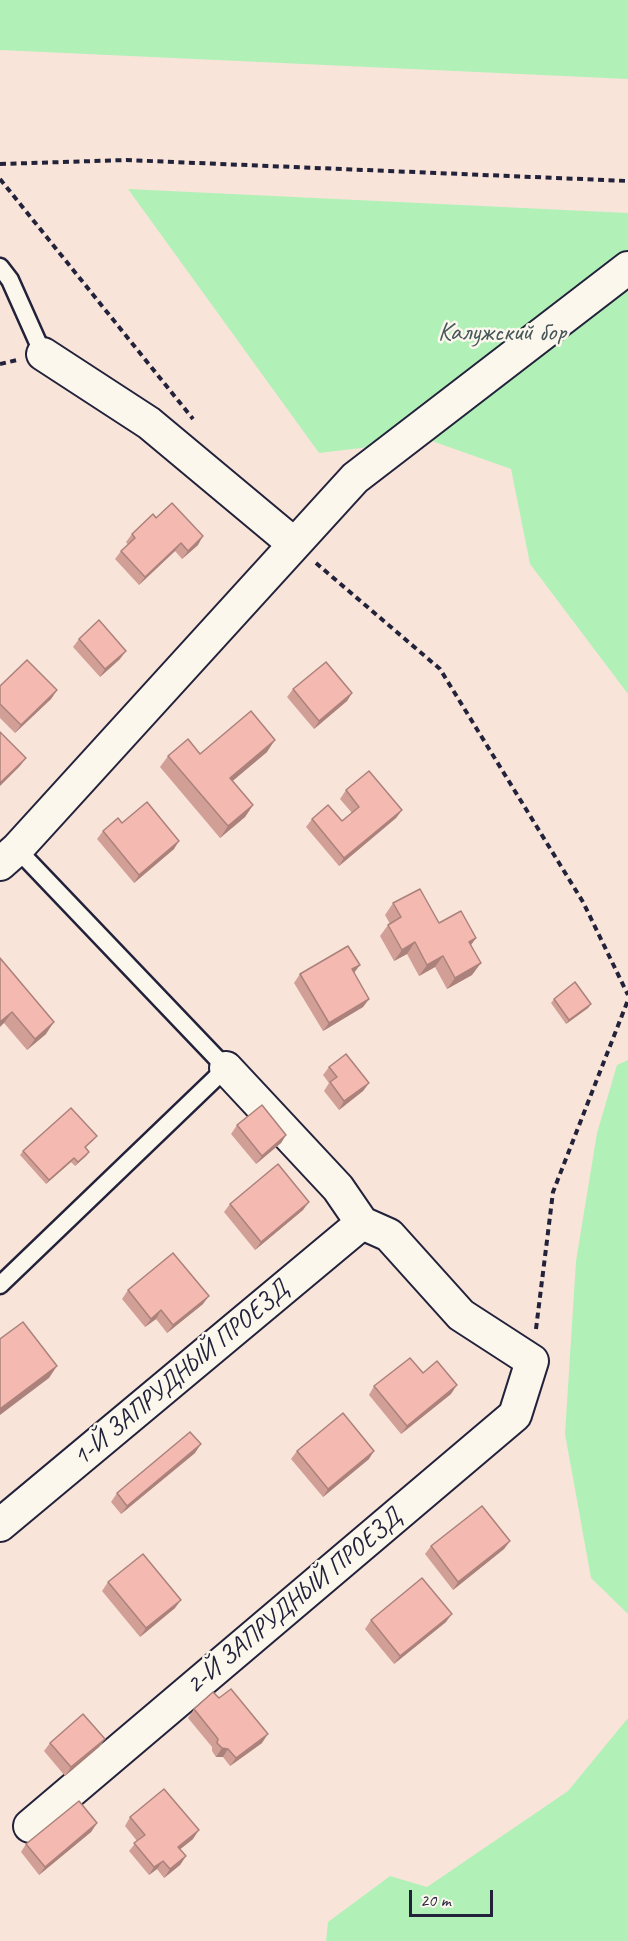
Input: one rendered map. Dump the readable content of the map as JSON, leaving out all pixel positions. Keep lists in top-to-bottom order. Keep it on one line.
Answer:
{"streets":{"street":["1-Й ЗАПРУДНЫЙ ПРОЕЗД","2-Й ЗАПРУДНЫЙ ПРОЕЗД"]},"parks":["Калужский бор"],"scale_bar":"20 m"}
